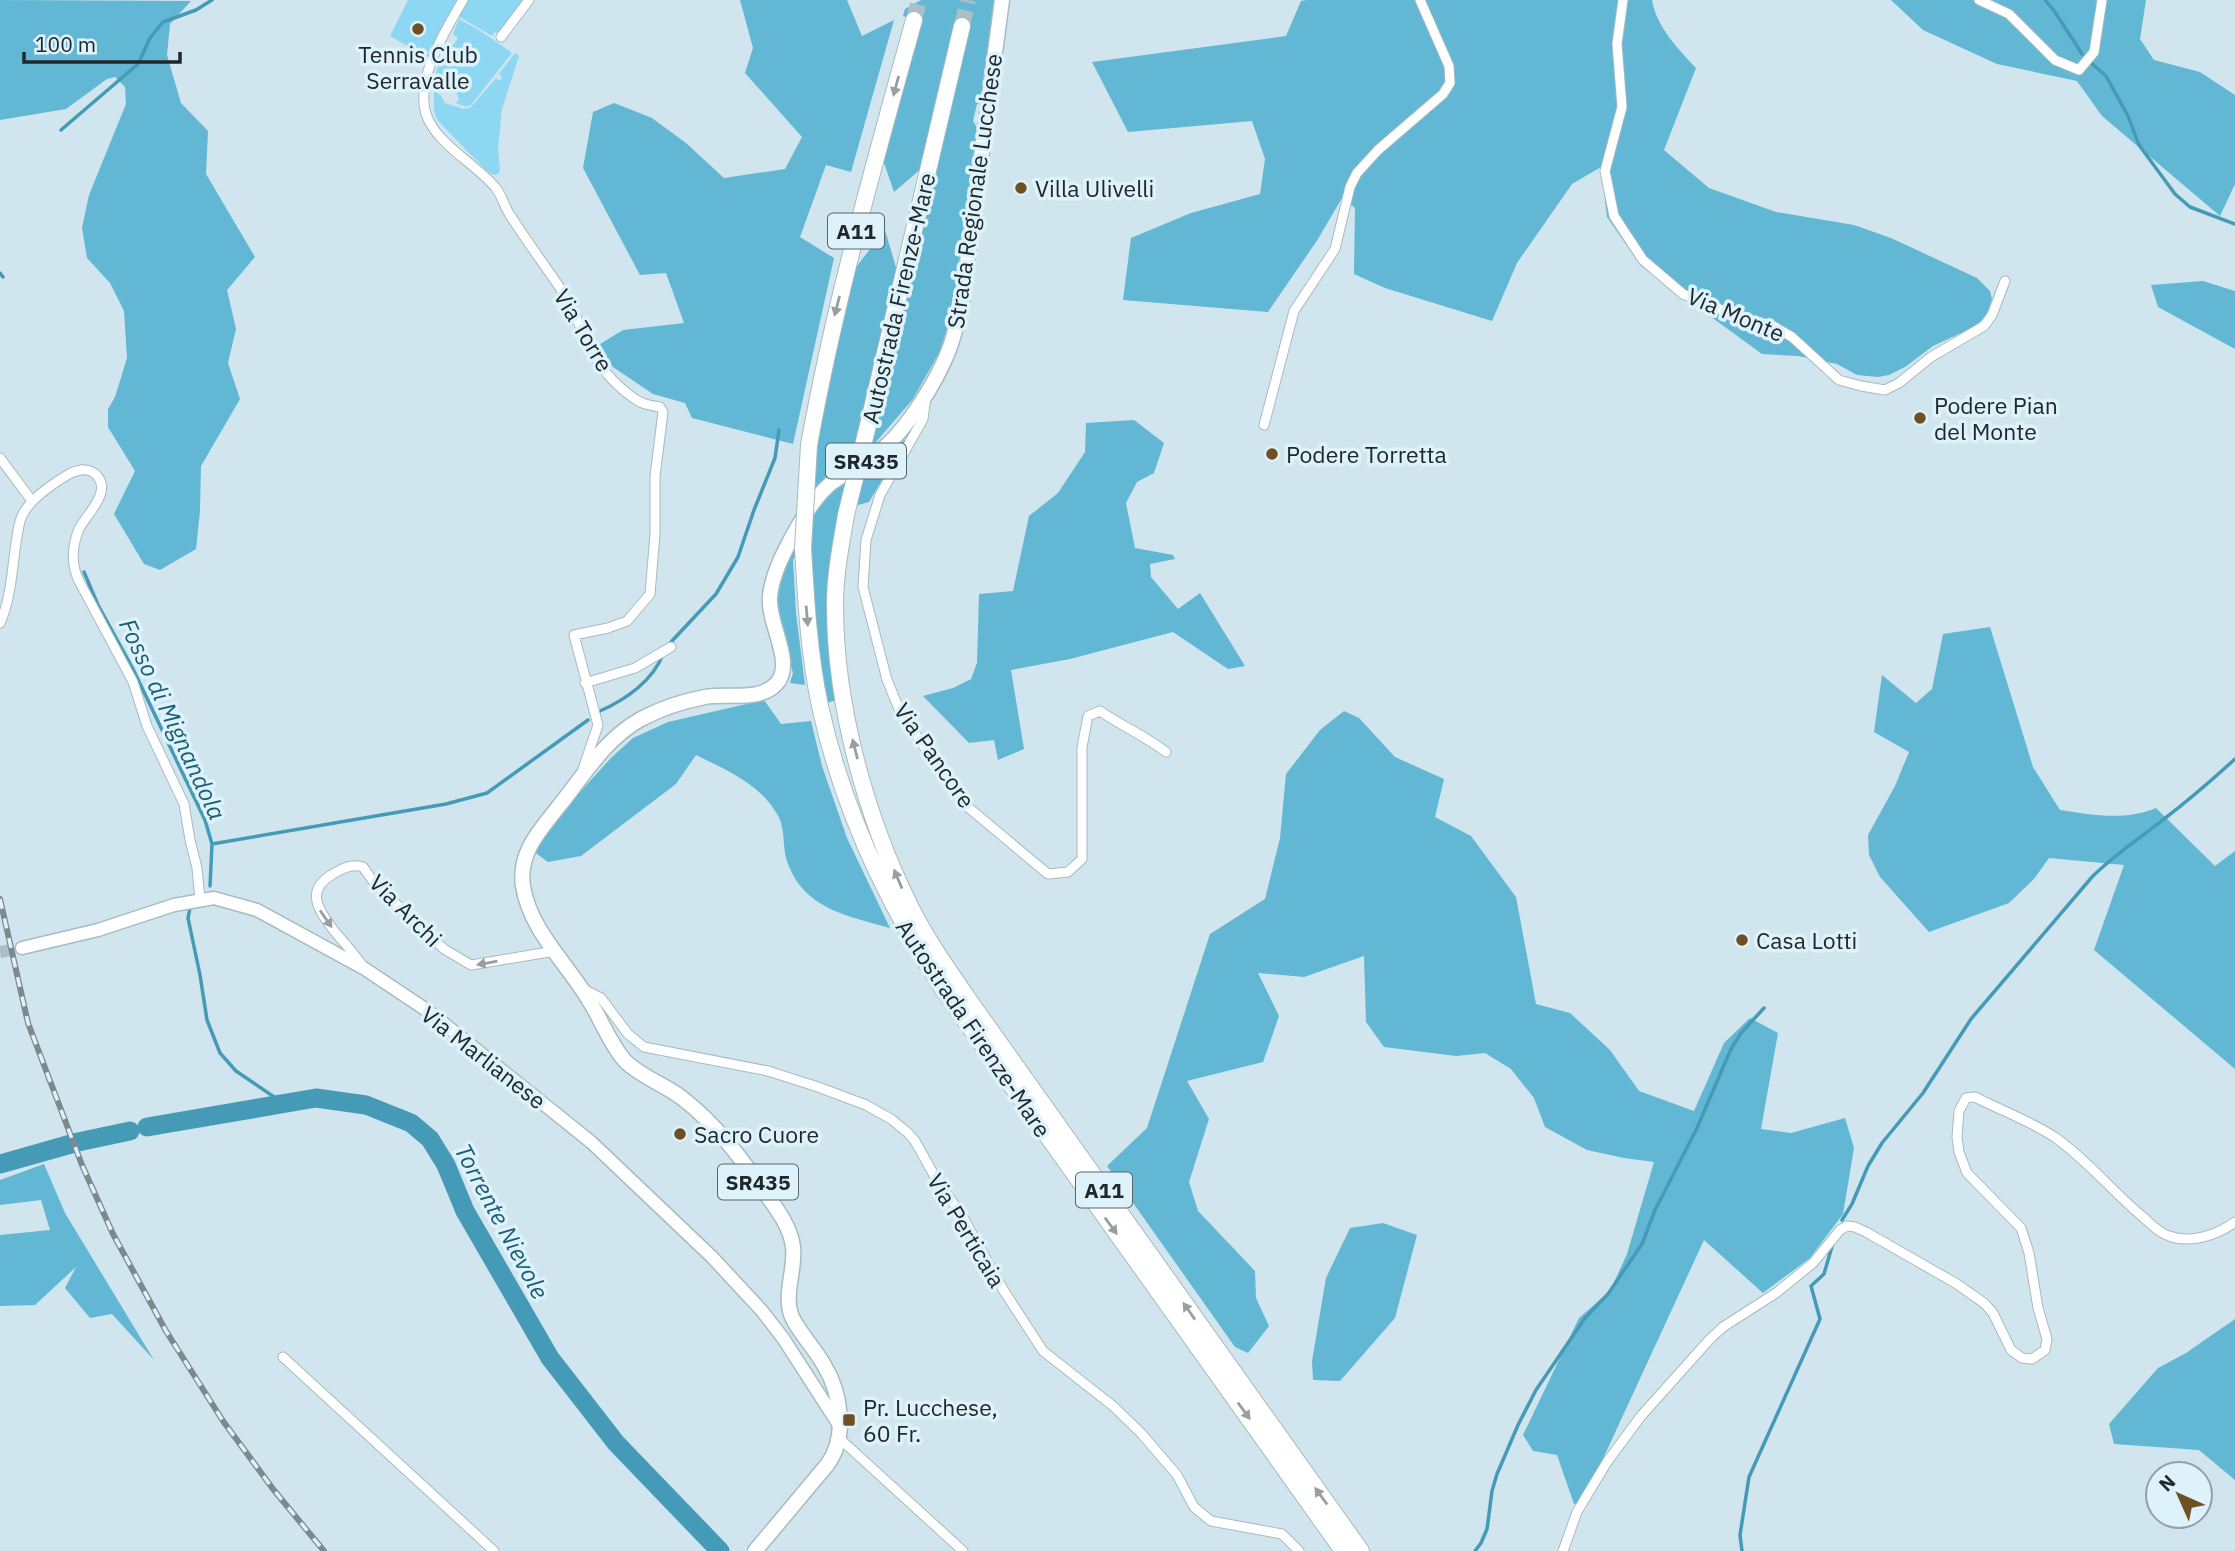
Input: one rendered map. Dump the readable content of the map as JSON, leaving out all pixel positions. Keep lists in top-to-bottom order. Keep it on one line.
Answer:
{"streets":{"highway":["A11","Autostrada Firenze-Mare"],"main road":["Strada Regionale Lucchese","SR435"],"street":["Via Monte","Via Torre","Via Pancore","Via Archi","Via Marlianese","Via Perticaia"]},"crossings":[["Strada Regionale Lucchese","Via Pancore"],["Strada Regionale Lucchese","Via Archi"],["Strada Regionale Lucchese","Via Marlianese"],["Strada Regionale Lucchese","Via Perticaia"],["Via Archi","Via Marlianese"]],"water":["Fosso di Mignandola","Torrente Nievole"],"places":{"other":["Tennis Club Serravalle","Villa Ulivelli","Podere Pian del Monte","Podere Torretta","Casa Lotti","Sacro Cuore"],"transit":["Pr. Lucchese, 60 Fr."]},"scale_bar":"100 m","north":"top left"}
